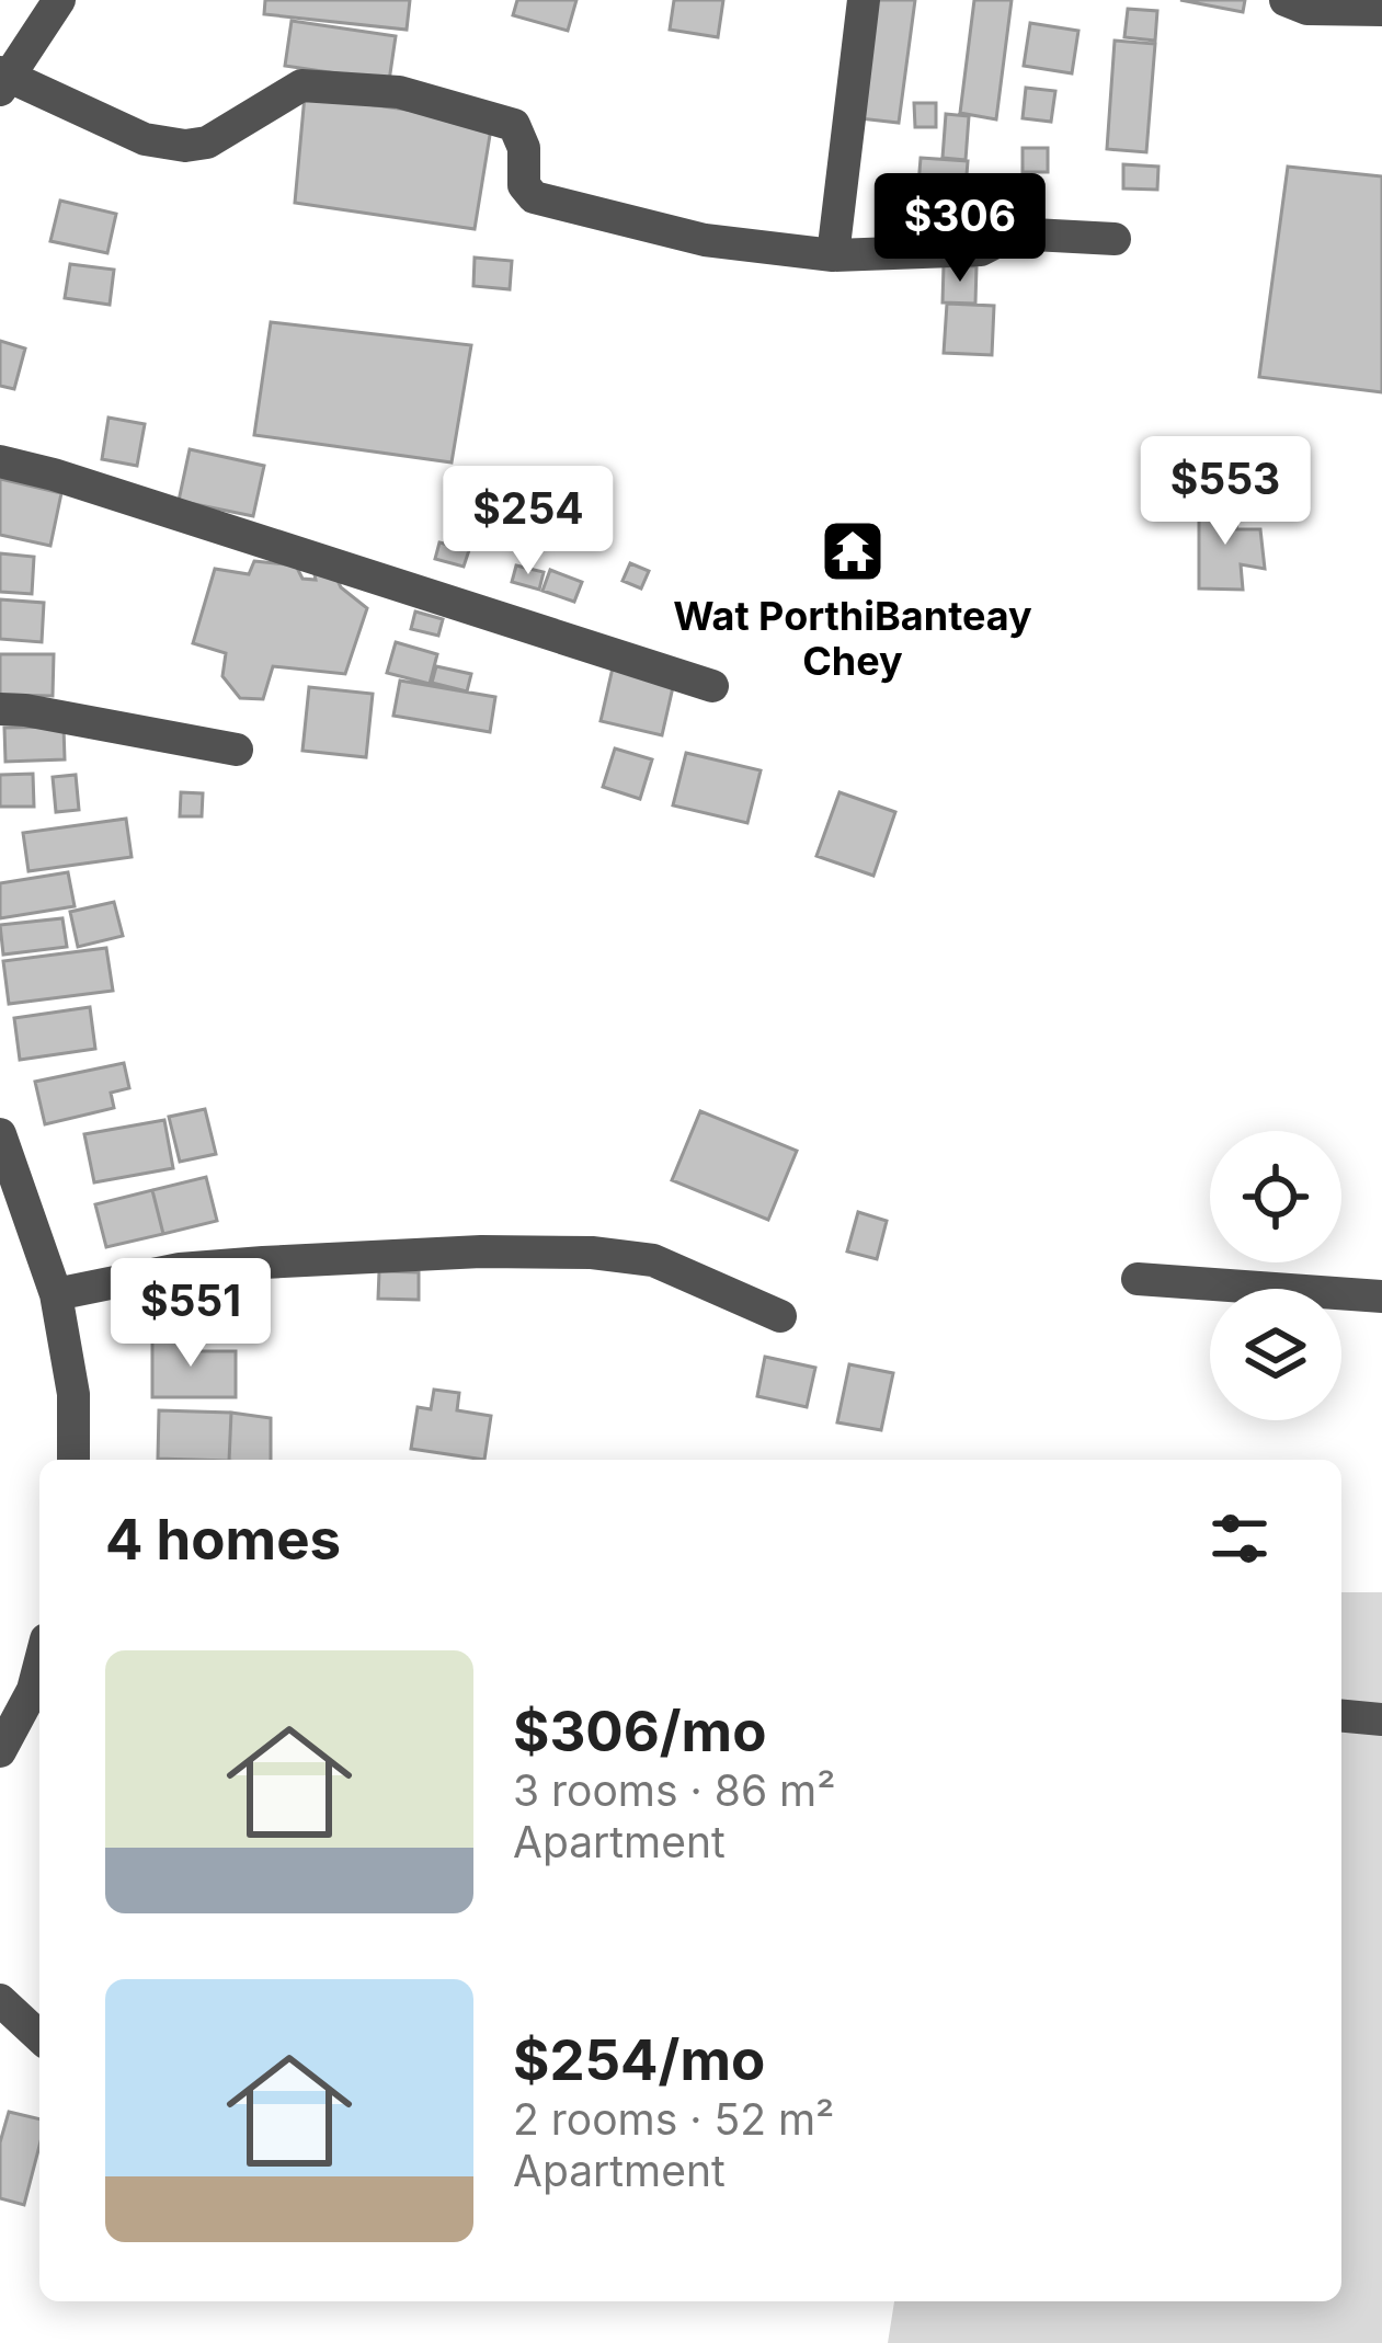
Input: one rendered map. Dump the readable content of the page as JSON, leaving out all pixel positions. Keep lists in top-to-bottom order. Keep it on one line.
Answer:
{"places":{"temple":["Wat PorthiBanteay Chey"]},"page":{"price":["$306","$553","$254","$551"],"heading":"4 homes","list":[{"name":"$306/mo","note":"3 rooms · 86 m² · Apartment"},{"name":"$254/mo","note":"2 rooms · 52 m² · Apartment"}]}}
